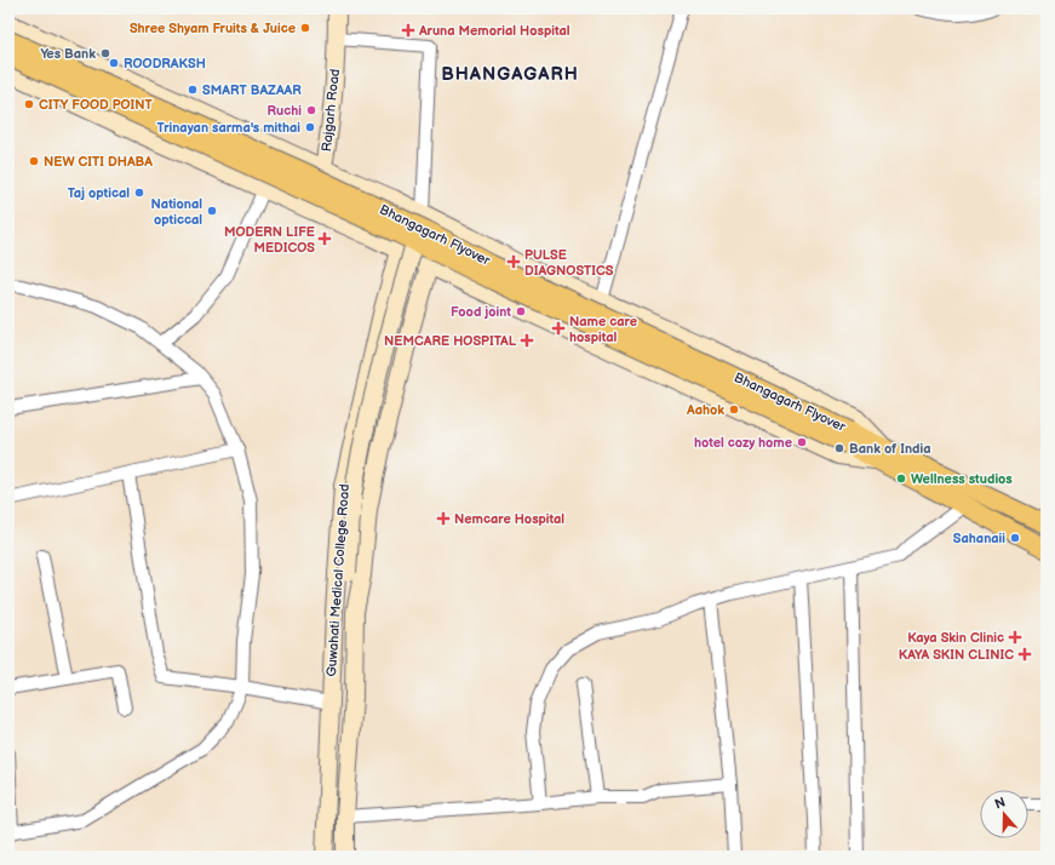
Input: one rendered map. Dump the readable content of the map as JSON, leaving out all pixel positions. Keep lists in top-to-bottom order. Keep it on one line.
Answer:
{"streets":{"main road":["Rajgarh Road","Bhangagarh Flyover","Guwahati Medical College Road"]},"crossings":[["Bhangagarh Flyover","Guwahati Medical College Road"]],"districts":["BHANGAGARH"],"places":{"other":["Shree Shyam Fruits & Juice","Yes Bank","ROODRAKSH","SMART BAZAAR","CITY FOOD POINT","Ruchi","Trinayan sarma's mithai","NEW CITI DHABA","Taj optical","National opticcal","Food joint","Aahok","hotel cozy home","Bank of India","Wellness studios","Sahanaii"],"health":["Aruna Memorial Hospital","MODERN LIFE MEDICOS","PULSE DIAGNOSTICS","Name care hospital","NEMCARE HOSPITAL","Nemcare Hospital","Kaya Skin Clinic","KAYA SKIN CLINIC"]},"north":"top"}
